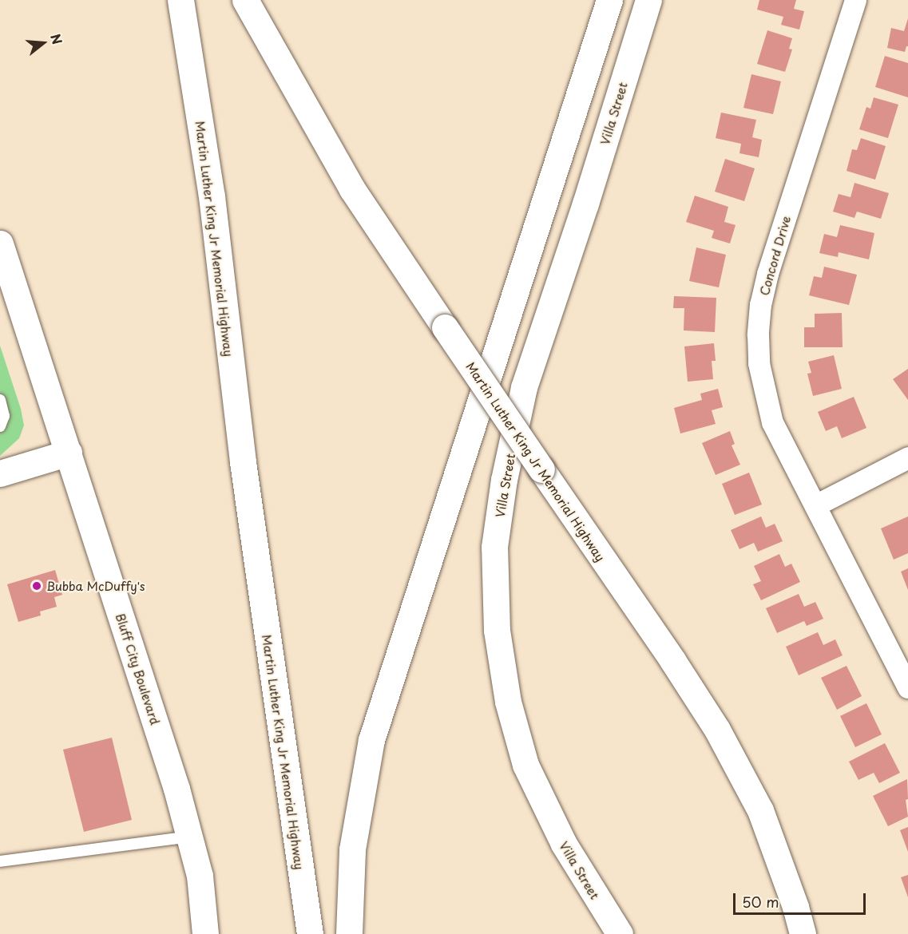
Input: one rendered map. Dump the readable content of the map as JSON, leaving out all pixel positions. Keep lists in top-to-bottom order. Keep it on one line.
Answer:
{"streets":{"main road":["Villa Street","Martin Luther King Jr Memorial Highway","Bluff City Boulevard"],"street":["Concord Drive"]},"places":["Bubba McDuffy's"],"scale_bar":"50 m","north":"right"}
